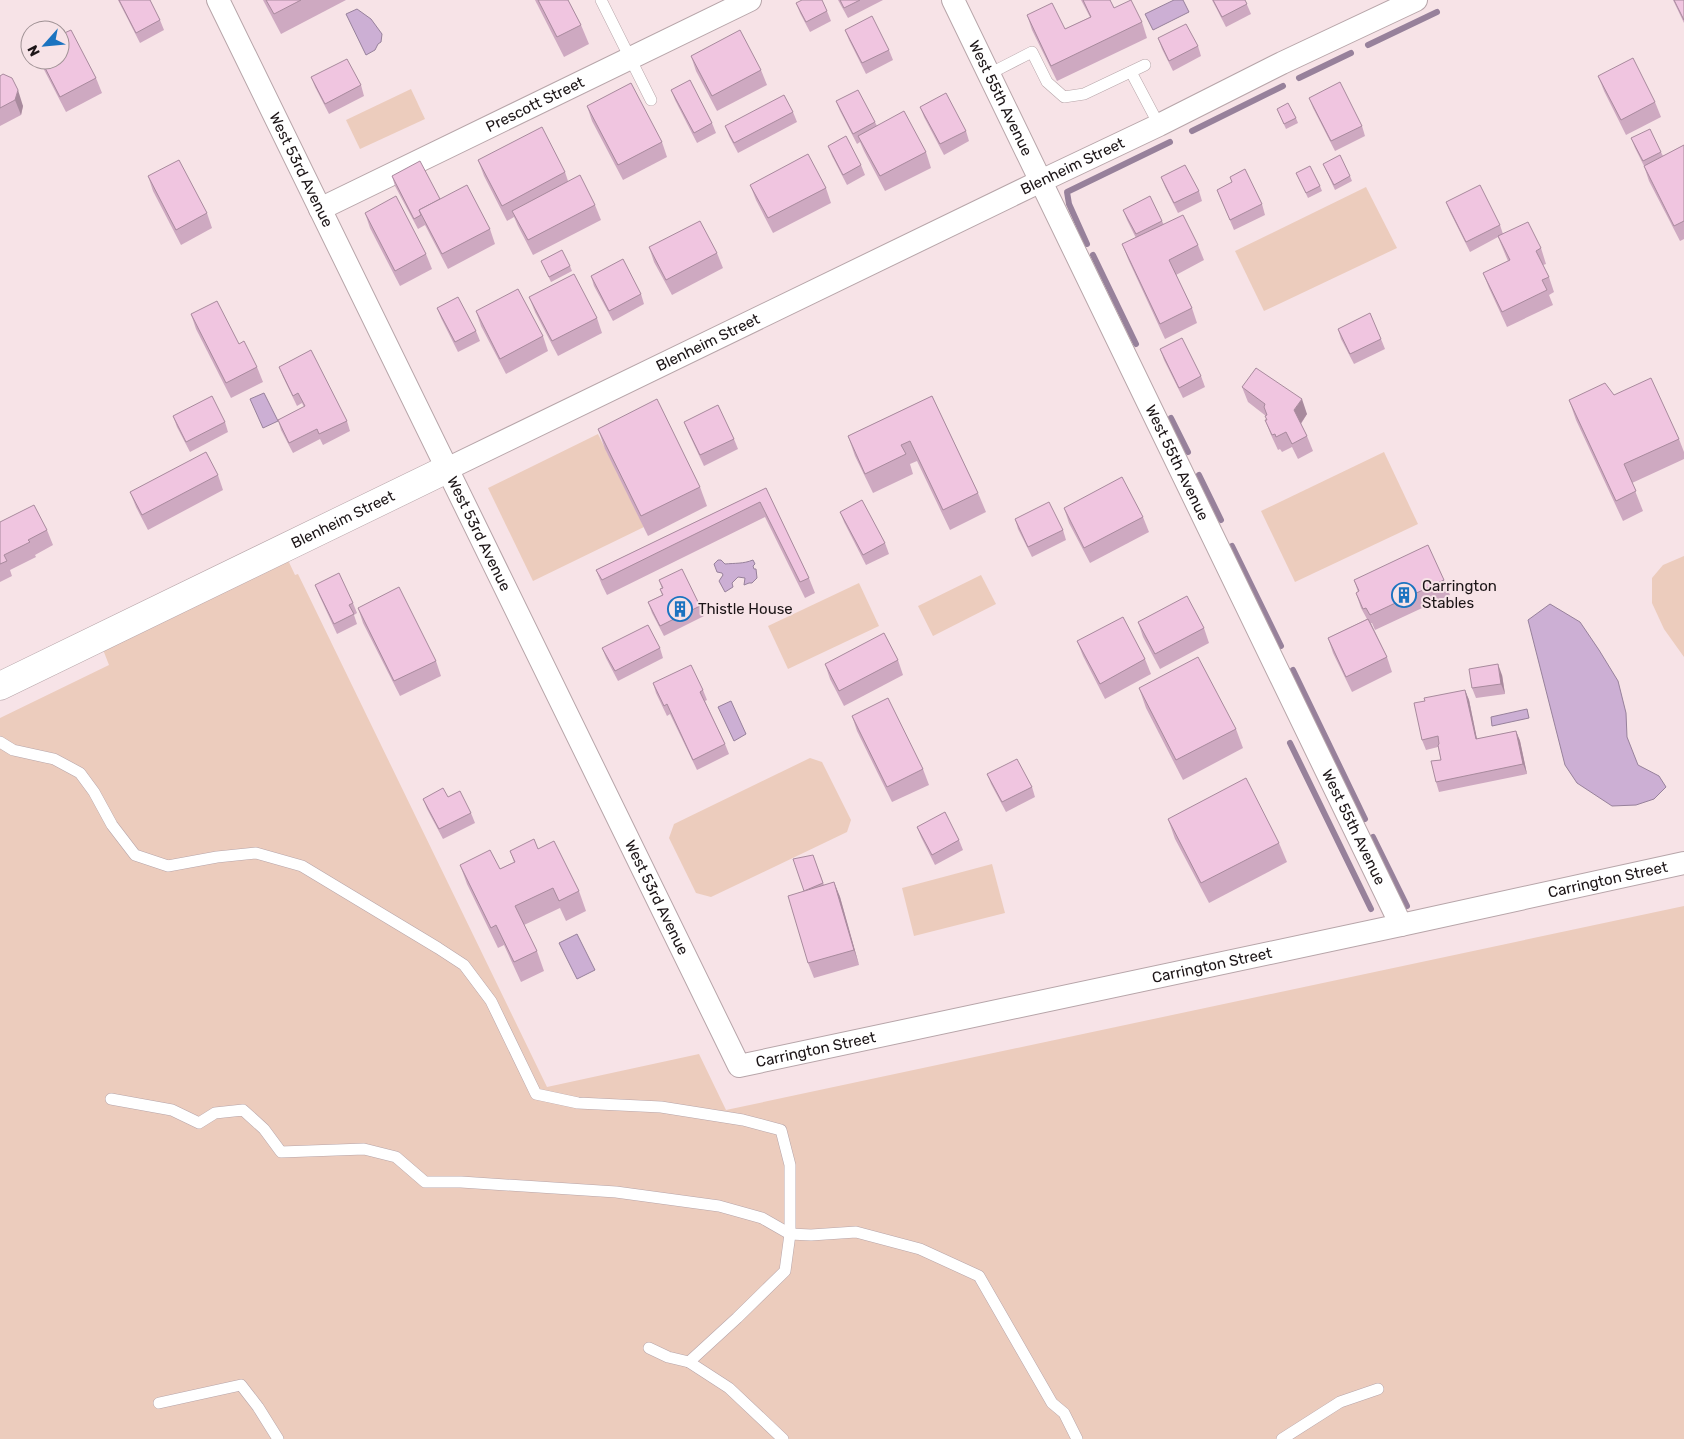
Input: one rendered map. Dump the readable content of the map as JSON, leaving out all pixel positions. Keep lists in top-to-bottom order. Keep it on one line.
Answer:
{"streets":{"street":["West 55th Avenue","Prescott Street","Blenheim Street","West 53rd Avenue","Carrington Street"]},"crossings":[["West 55th Avenue","Blenheim Street"],["West 55th Avenue","Carrington Street"],["Prescott Street","West 53rd Avenue"],["Blenheim Street","West 53rd Avenue"],["West 53rd Avenue","Carrington Street"]],"places":{"building":["Carrington Stables","Thistle House"]},"north":"bottom left"}
